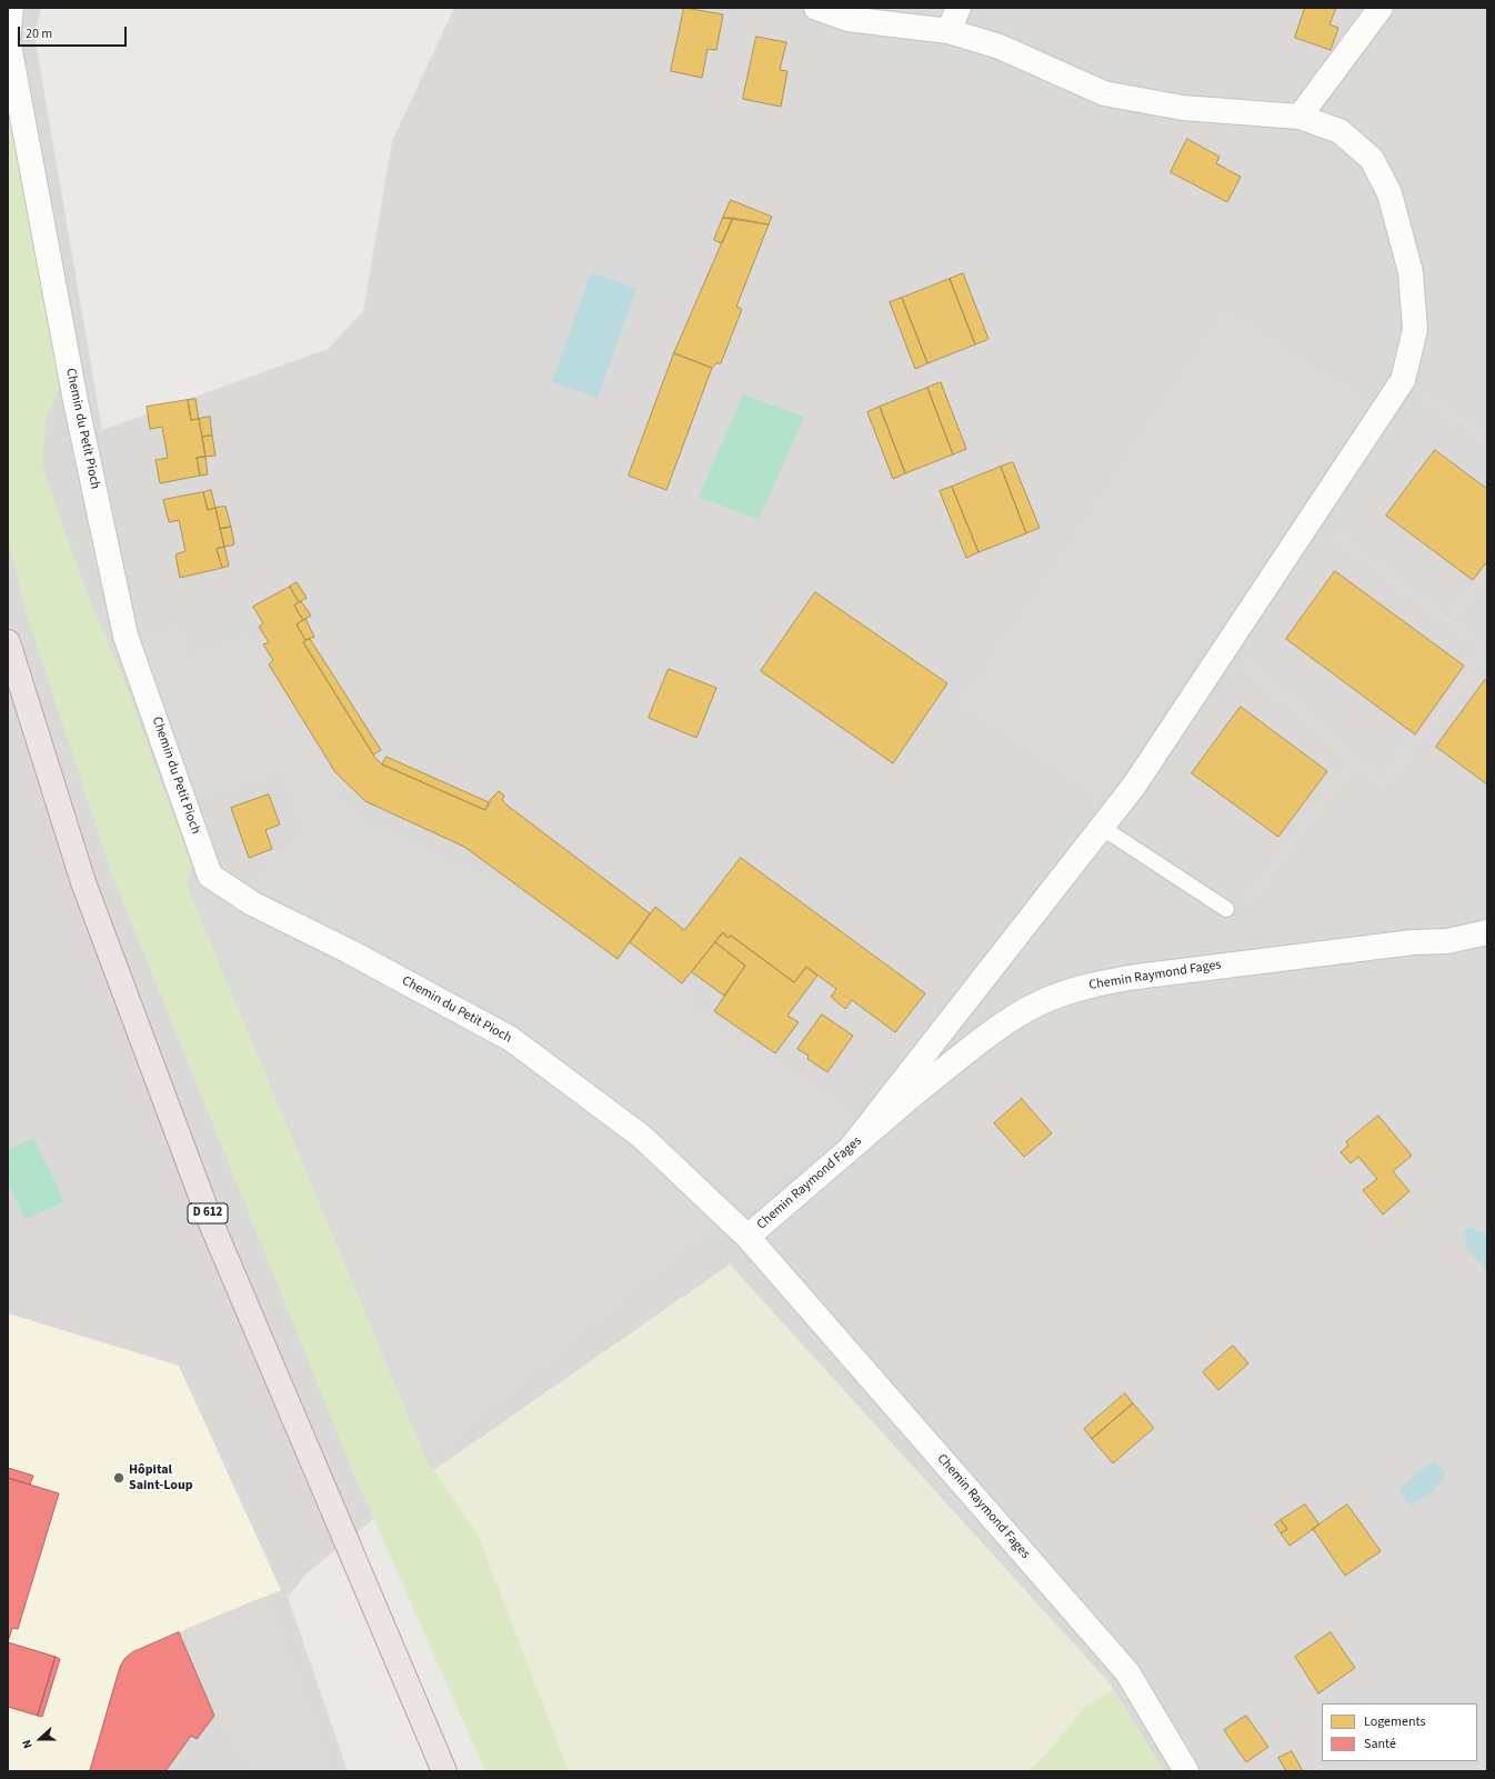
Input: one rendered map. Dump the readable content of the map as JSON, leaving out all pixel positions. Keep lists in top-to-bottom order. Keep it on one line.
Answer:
{"streets":{"highway":["D 612"],"street":["Chemin du Petit Pioch","Chemin Raymond Fages"]},"crossings":[["Chemin du Petit Pioch","Chemin Raymond Fages"]],"places":["Hôpital Saint-Loup"],"legend":["Logements","Santé"],"scale_bar":"20 m","north":"left"}
